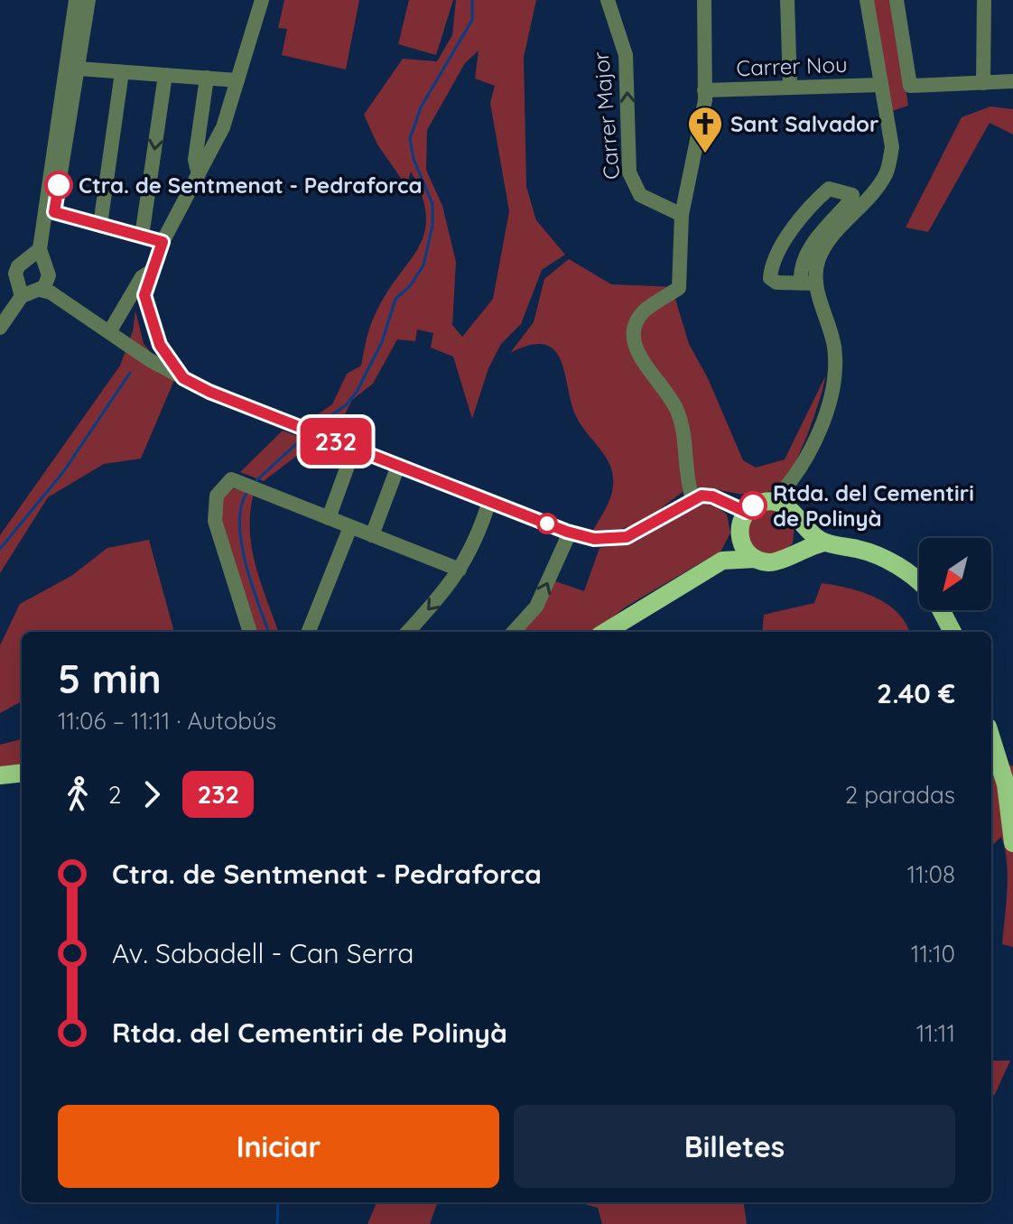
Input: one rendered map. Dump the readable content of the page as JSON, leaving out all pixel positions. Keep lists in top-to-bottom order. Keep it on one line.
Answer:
{"streets":{"street":["Carrer Nou","Carrer Major"]},"places":{"church":["Sant Salvador"],"other":["Ctra. de Sentmenat - Pedraforca","Rtda. del Cementiri de Polinyà"]},"lines":["bus line 232"],"north":"bottom left","page":{"on_map":"232","heading":["5 min","11:06 – 11:11 · Autobús","2.40 €"],"legs":["2","232","2 paradas"],"list":[{"name":"Ctra. de Sentmenat - Pedraforca","value":"11:08"},{"name":"Av. Sabadell - Can Serra","value":"11:10"},{"name":"Rtda. del Cementiri de Polinyà","value":"11:11"}],"buttons":["Iniciar","Billetes"]}}
